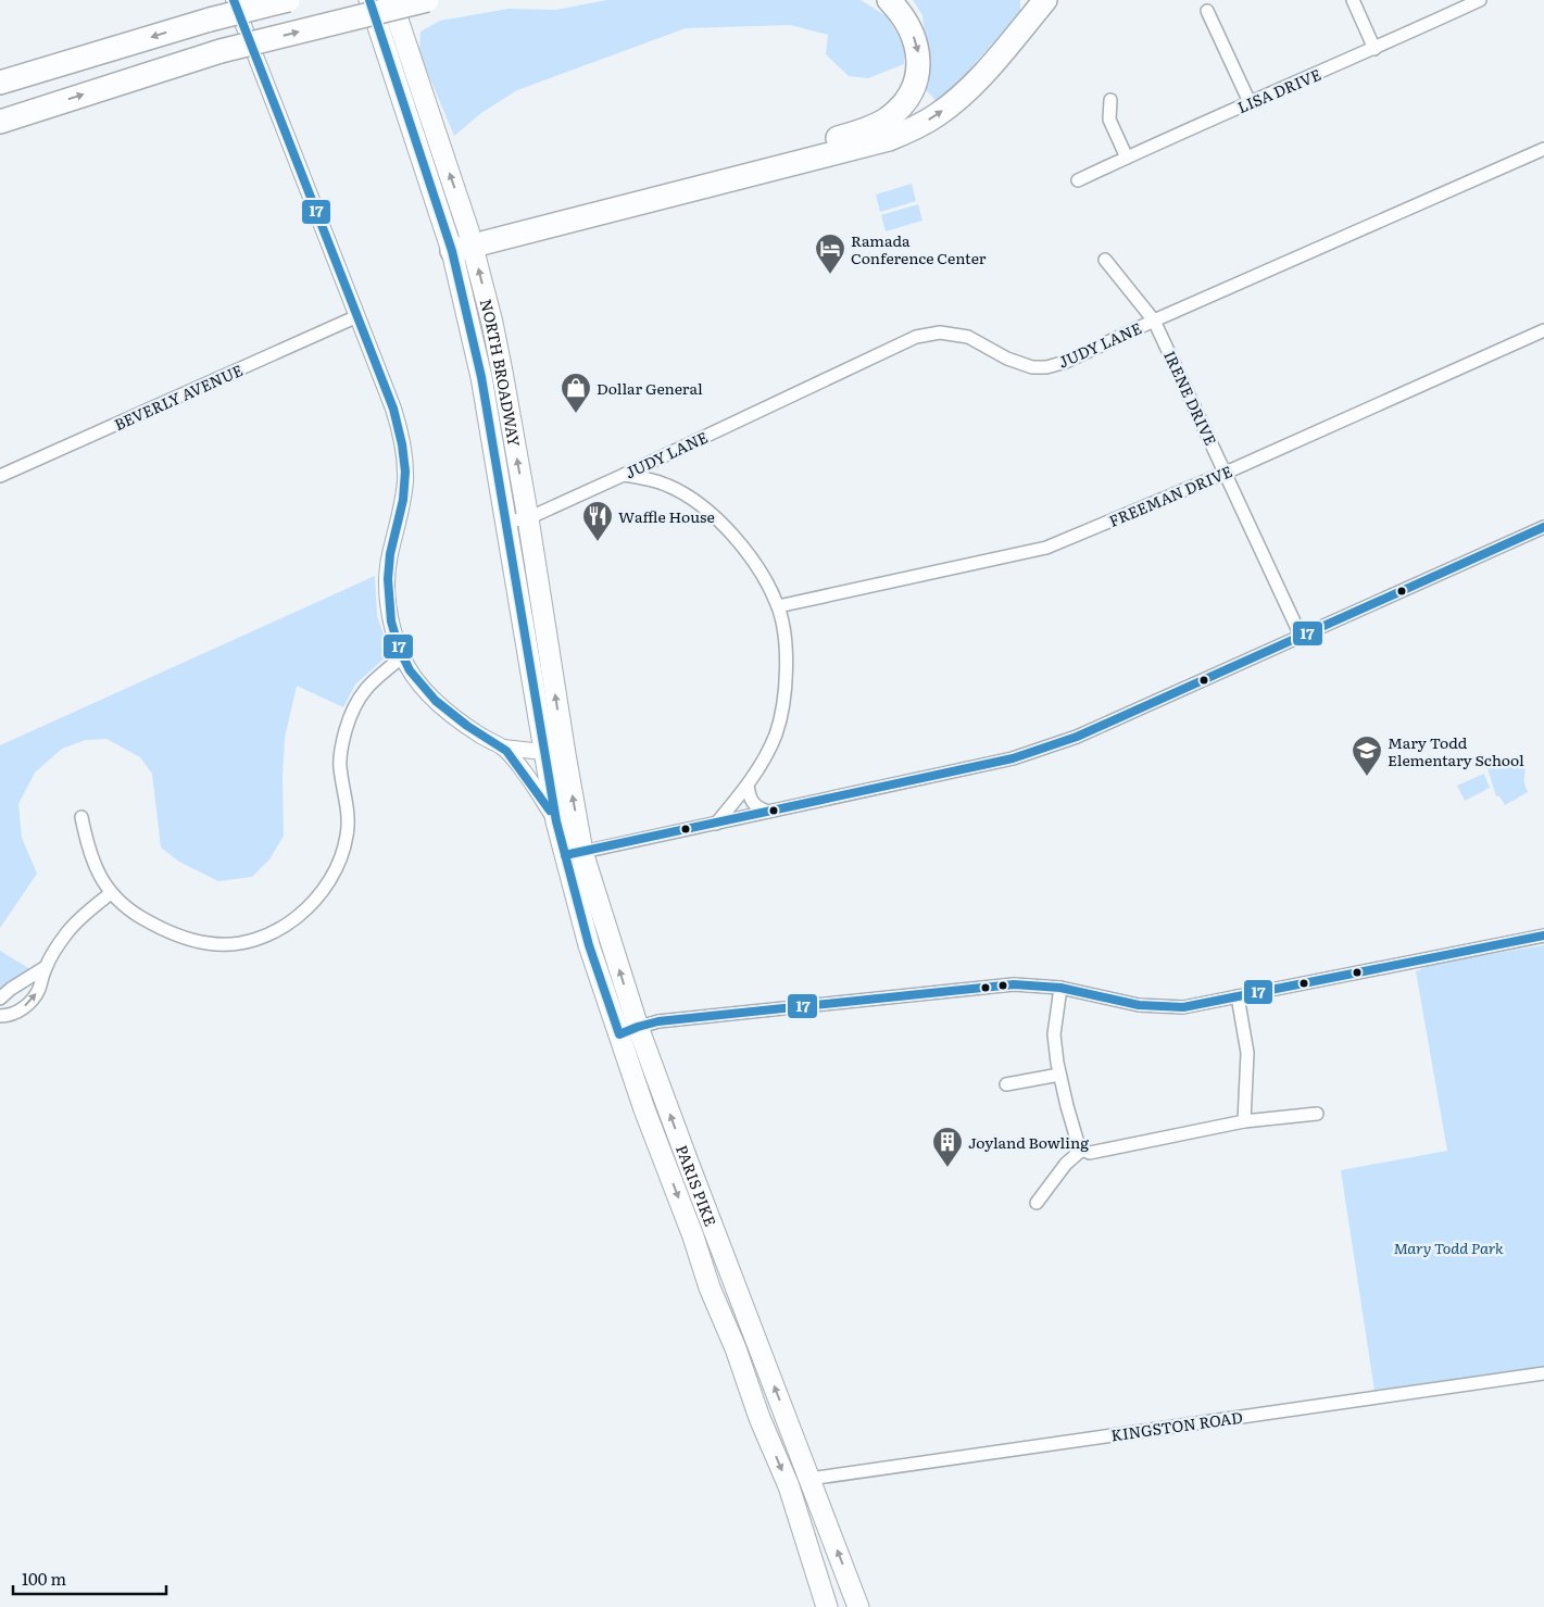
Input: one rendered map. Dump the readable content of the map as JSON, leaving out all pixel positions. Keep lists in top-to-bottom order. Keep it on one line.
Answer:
{"streets":{"highway":["NORTH BROADWAY","PARIS PIKE"],"street":["LISA DRIVE","JUDY LANE","BEVERLY AVENUE","IRENE DRIVE","FREEMAN DRIVE","KINGSTON ROAD"]},"crossings":[["JUDY LANE","NORTH BROADWAY"],["JUDY LANE","IRENE DRIVE"],["NORTH BROADWAY","PARIS PIKE"],["IRENE DRIVE","FREEMAN DRIVE"],["PARIS PIKE","KINGSTON ROAD"]],"parks":["Mary Todd Park"],"places":{"hotel":["Ramada Conference Center"],"shop":["Dollar General"],"restaurant":["Waffle House"],"school or university":["Mary Todd Elementary School"],"building":["Joyland Bowling"]},"lines":["transit line 17"],"scale_bar":"100 m"}
